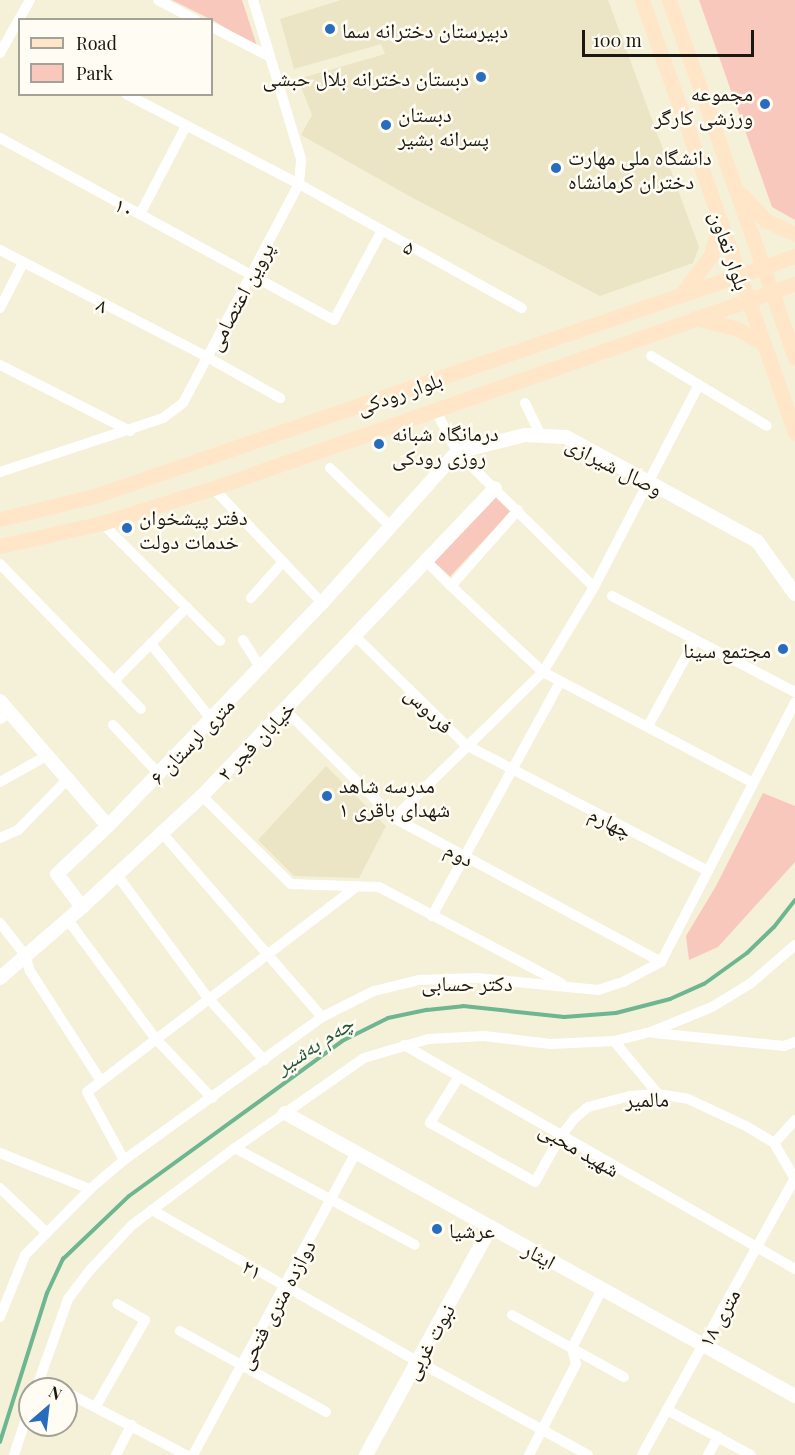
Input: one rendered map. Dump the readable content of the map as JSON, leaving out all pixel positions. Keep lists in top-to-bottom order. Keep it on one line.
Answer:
{"streets":{"main road":["بلوار تعاون","بلوار رودکی"],"street":["۱۰","۵","پروین اعتصامی","۸","وصال شیرازی","فردوس","۶ متری لرستان","خیابان فجر ۲","چهارم","دوم","دکتر حسابی","مالمیر","شهید محبی","ایثار","۲۱","دوازده متری فتحی","۱۸ متری","نبوت غربی"]},"crossings":[["۱۰","۵"],["۱۰","پروین اعتصامی"],["۵","پروین اعتصامی"],["بلوار تعاون","بلوار رودکی"],["پروین اعتصامی","۸"],["فردوس","خیابان فجر ۲"],["فردوس","چهارم"],["۶ متری لرستان","خیابان فجر ۲"],["خیابان فجر ۲","دوم"],["دوم","دکتر حسابی"],["مالمیر","شهید محبی"],["شهید محبی","۱۸ متری"],["ایثار","دوازده متری فتحی"],["ایثار","۱۸ متری"],["ایثار","نبوت غربی"],["۲۱","دوازده متری فتحی"],["۲۱","نبوت غربی"]],"water":["چەم بەشیر"],"places":["دبیرستان دخترانه سما","دبستان دخترانه بلال حبشی","مجموعه ورزشی کارگر","دبستان پسرانه بشير","دانشگاه ملی مهارت دختران کرمانشاه","درمانگاه شبانه روزی رودکی","دفتر پیشخوان خدمات دولت","مجتمع سینا","مدرسه شاهد شهدای باقری ۱","عرشیا"],"legend":["Road","Park"],"scale_bar":"100 m","north":"top right"}
